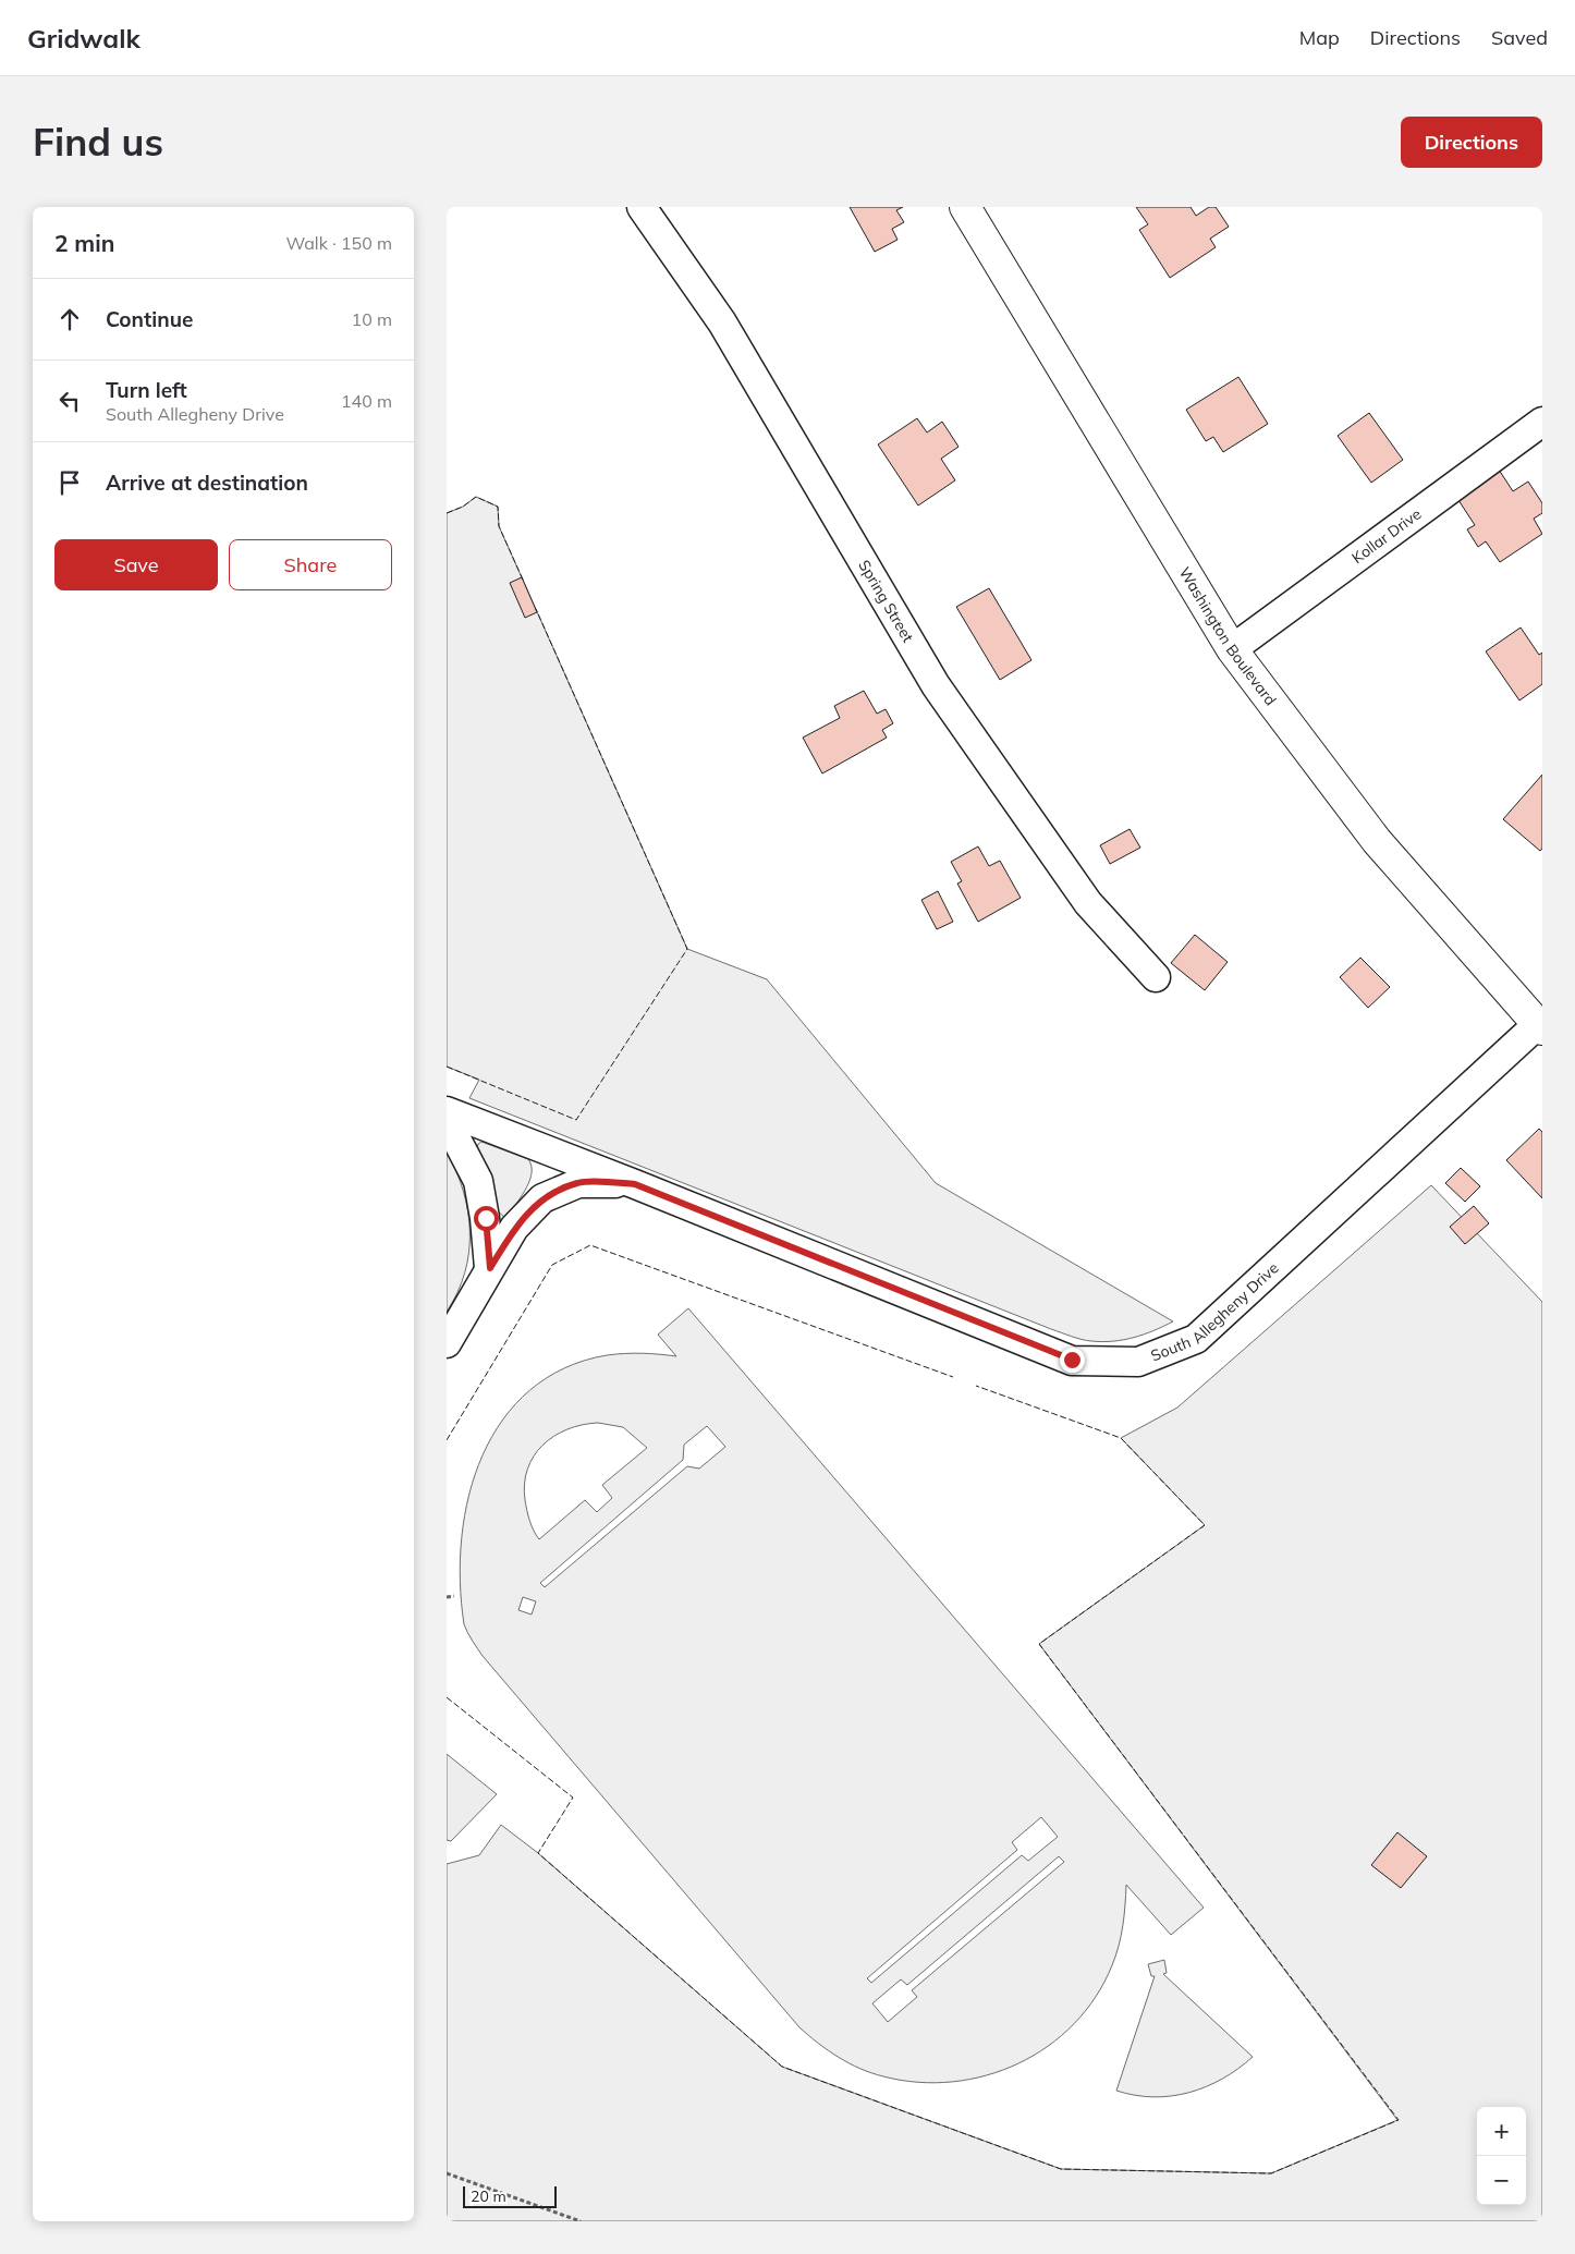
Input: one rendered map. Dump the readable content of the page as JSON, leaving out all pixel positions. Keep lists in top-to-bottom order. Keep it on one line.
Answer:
{"streets":{"street":["Kollar Drive","Spring Street","Washington Boulevard","South Allegheny Drive"]},"crossings":[["Kollar Drive","Washington Boulevard"],["Washington Boulevard","South Allegheny Drive"]],"scale_bar":"20 m","page":{"header":"Gridwalk","nav":["Map","Directions","Saved"],"buttons":["Directions",["Save","Share"]],"title":"Find us","heading":["2 min","Walk · 150 m"],"list":[["Continue","10 m"],["Turn left","South Allegheny Drive","140 m"],"Arrive at destination"],"map_buttons":["+","−"],"scale":"20 m"}}
